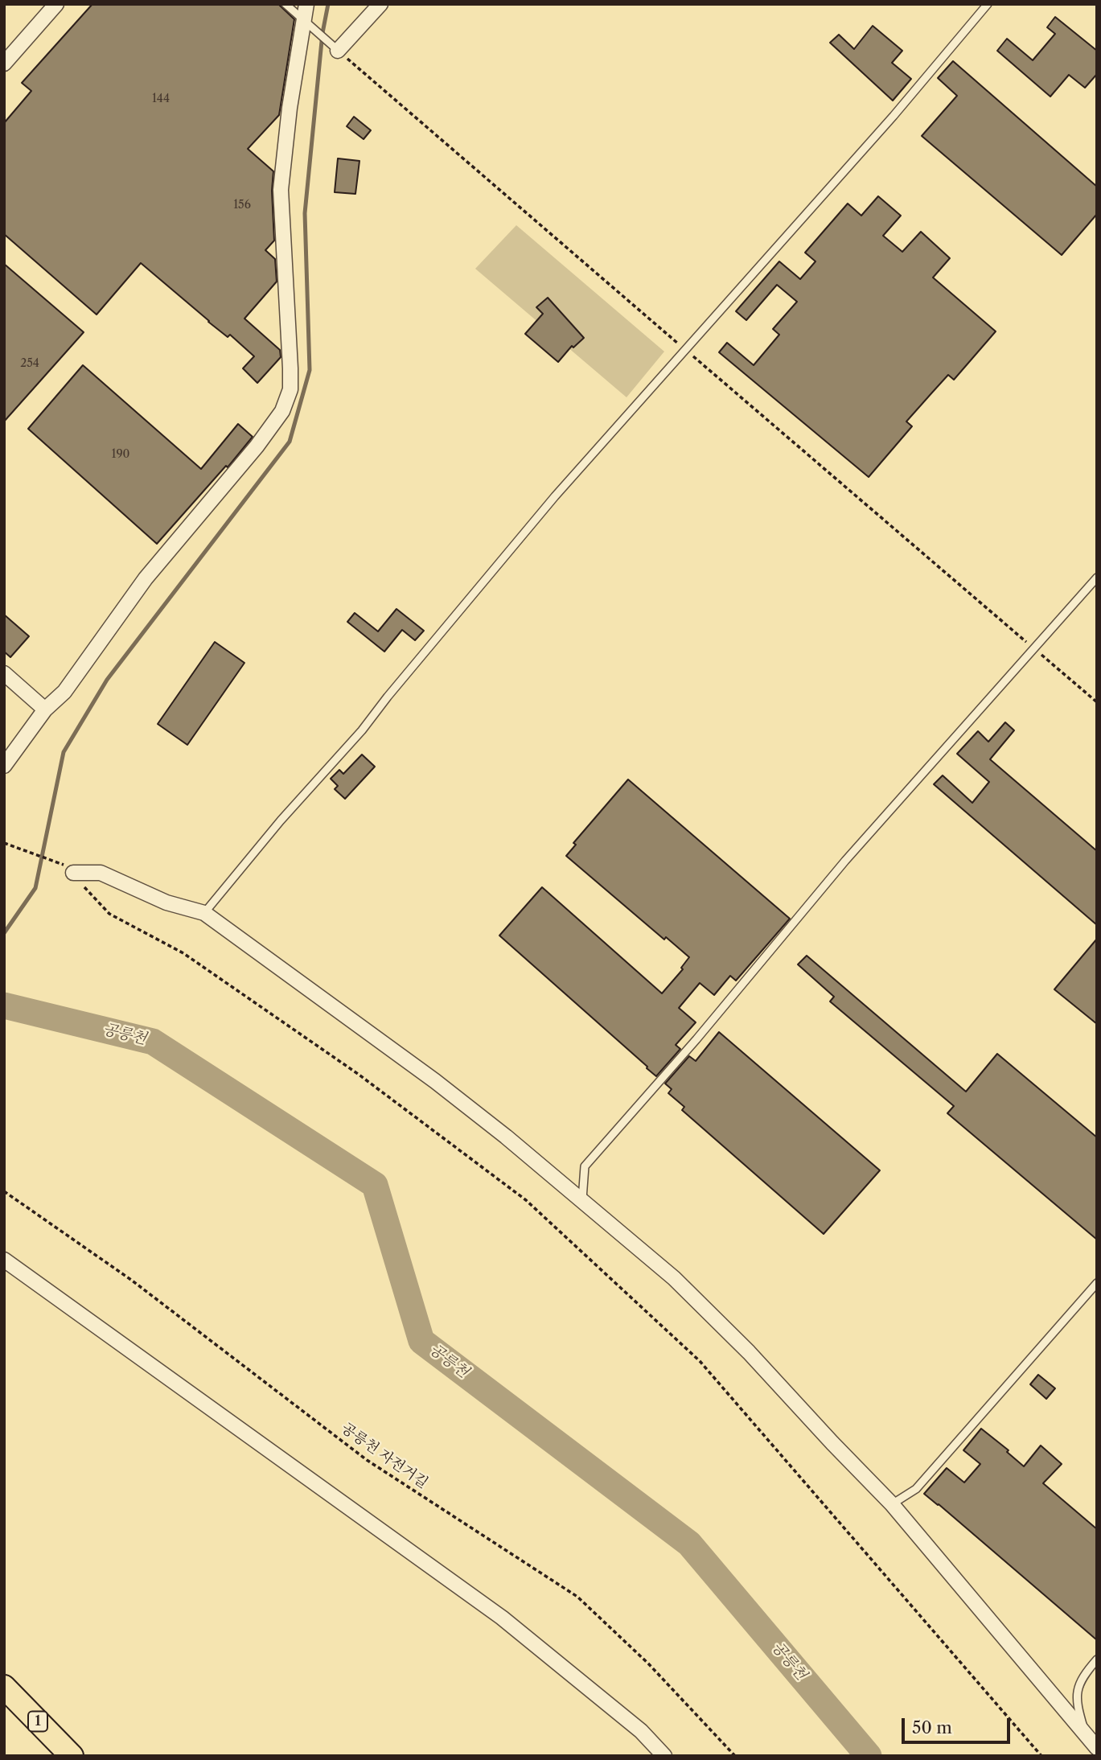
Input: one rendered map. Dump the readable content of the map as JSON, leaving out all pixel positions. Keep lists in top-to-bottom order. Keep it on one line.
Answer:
{"streets":{"main road":["1"],"path":["공릉천 자전거길"]},"water":["공릉천"],"house_numbers":["144","156","254","190"],"scale_bar":"50 m"}
